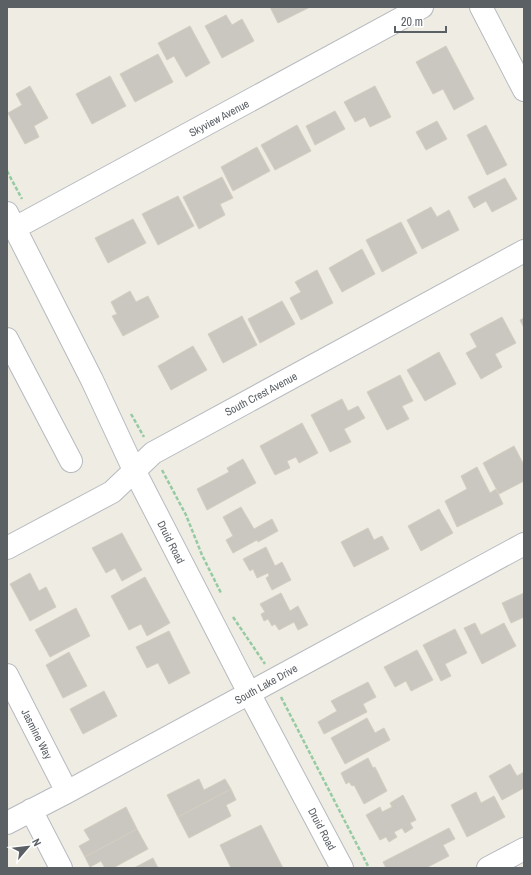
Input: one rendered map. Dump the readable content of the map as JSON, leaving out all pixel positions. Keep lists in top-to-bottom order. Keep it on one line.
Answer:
{"streets":{"street":["Skyview Avenue","South Crest Avenue","Druid Road","South Lake Drive","Jasmine Way"]},"crossings":[["Skyview Avenue","Druid Road"],["South Crest Avenue","Druid Road"],["Druid Road","South Lake Drive"],["South Lake Drive","Jasmine Way"]],"scale_bar":"20 m","north":"top right"}
